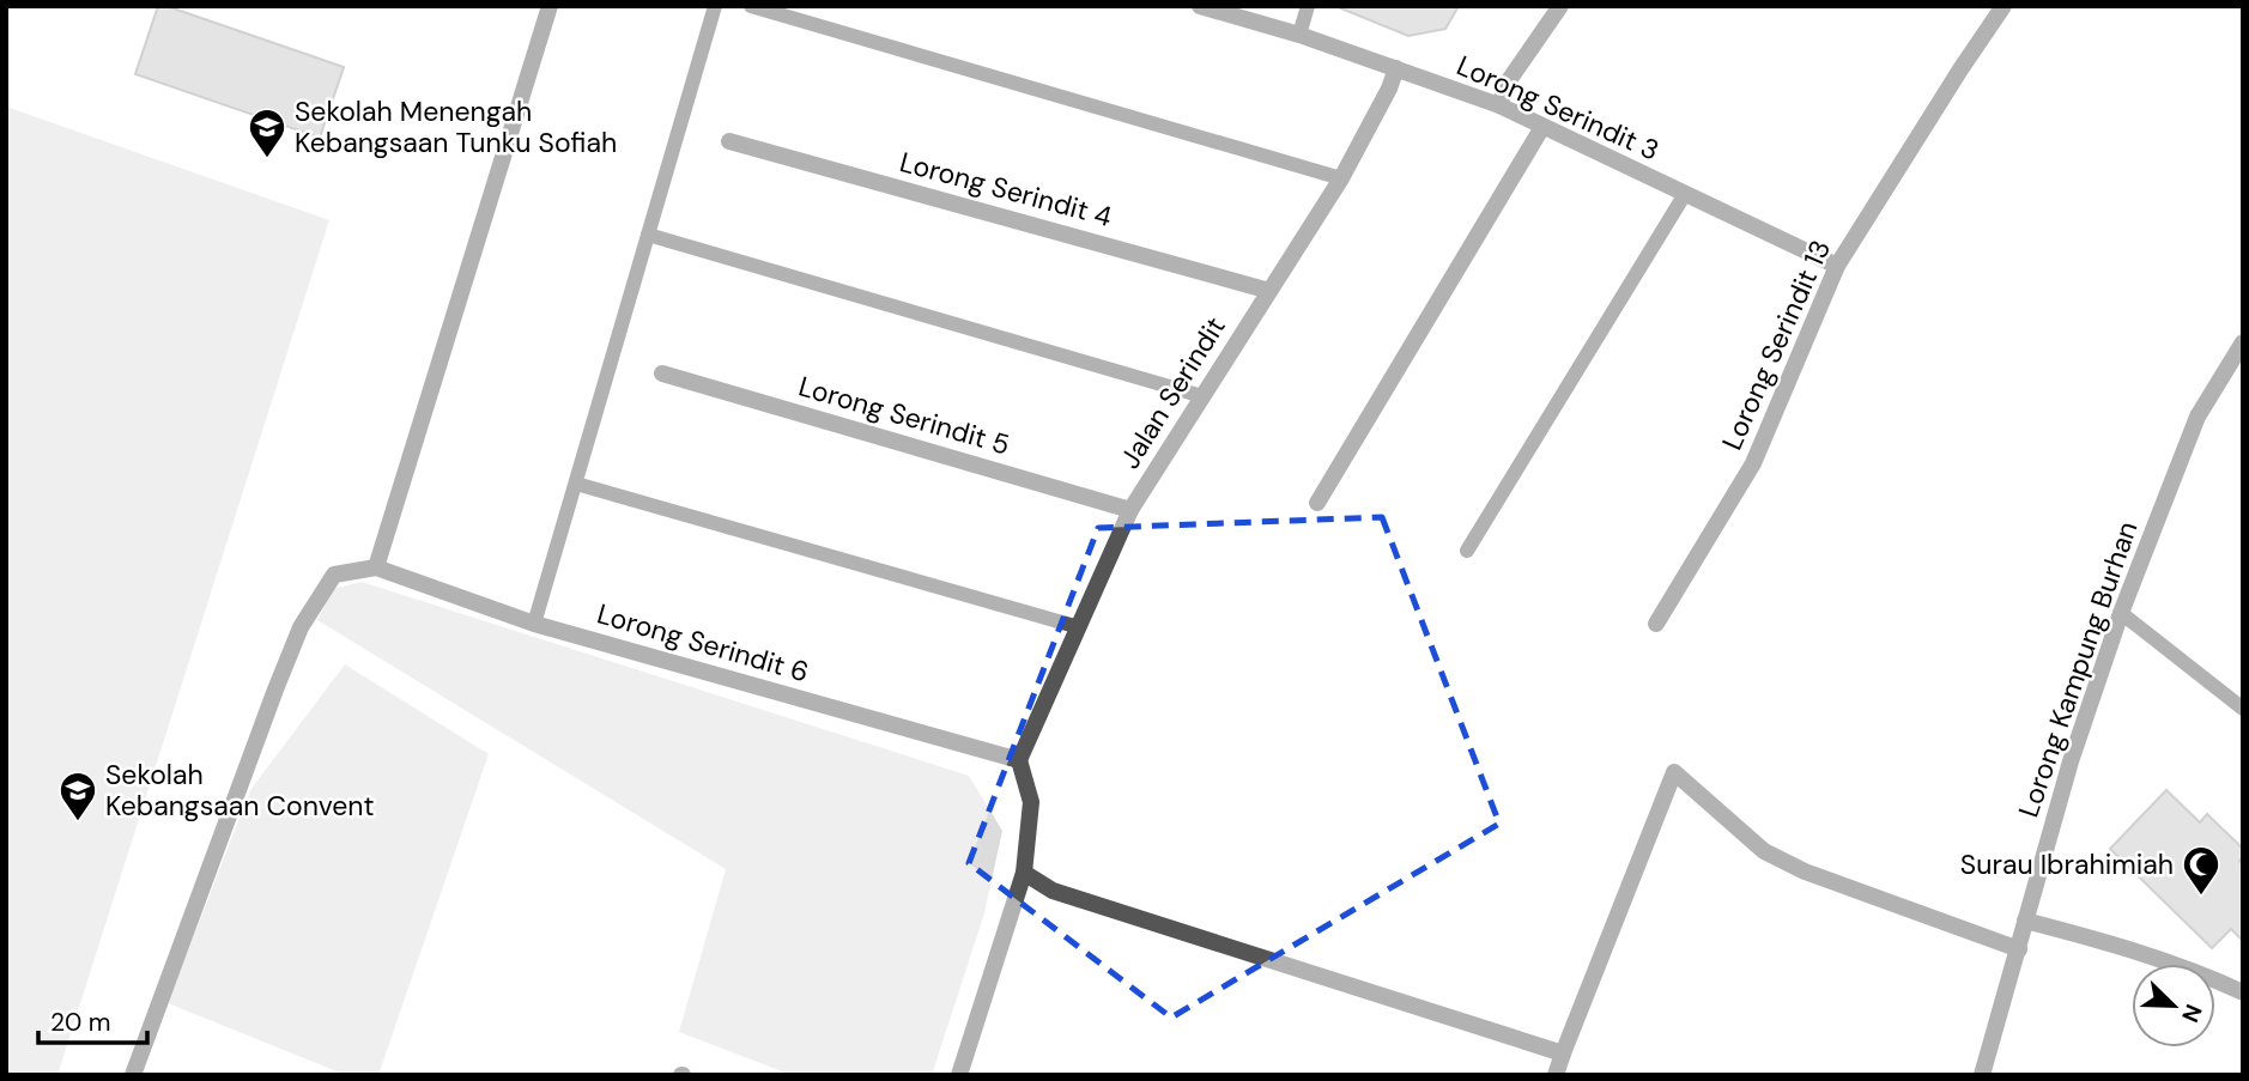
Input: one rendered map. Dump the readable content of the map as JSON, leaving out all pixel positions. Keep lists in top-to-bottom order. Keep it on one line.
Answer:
{"streets":{"street":["Lorong Serindit 3","Lorong Serindit 4","Lorong Serindit 13","Jalan Serindit","Lorong Serindit 5","Lorong Serindit 6","Lorong Kampung Burhan"]},"crossings":[["Lorong Serindit 3","Lorong Serindit 13"],["Lorong Serindit 3","Jalan Serindit"],["Lorong Serindit 4","Jalan Serindit"],["Jalan Serindit","Lorong Serindit 5"],["Jalan Serindit","Lorong Serindit 6"]],"places":{"school or university":["Sekolah Menengah Kebangsaan Tunku Sofiah","Sekolah Kebangsaan Convent"],"mosque":["Surau Ibrahimiah"]},"scale_bar":"20 m","north":"bottom right"}
